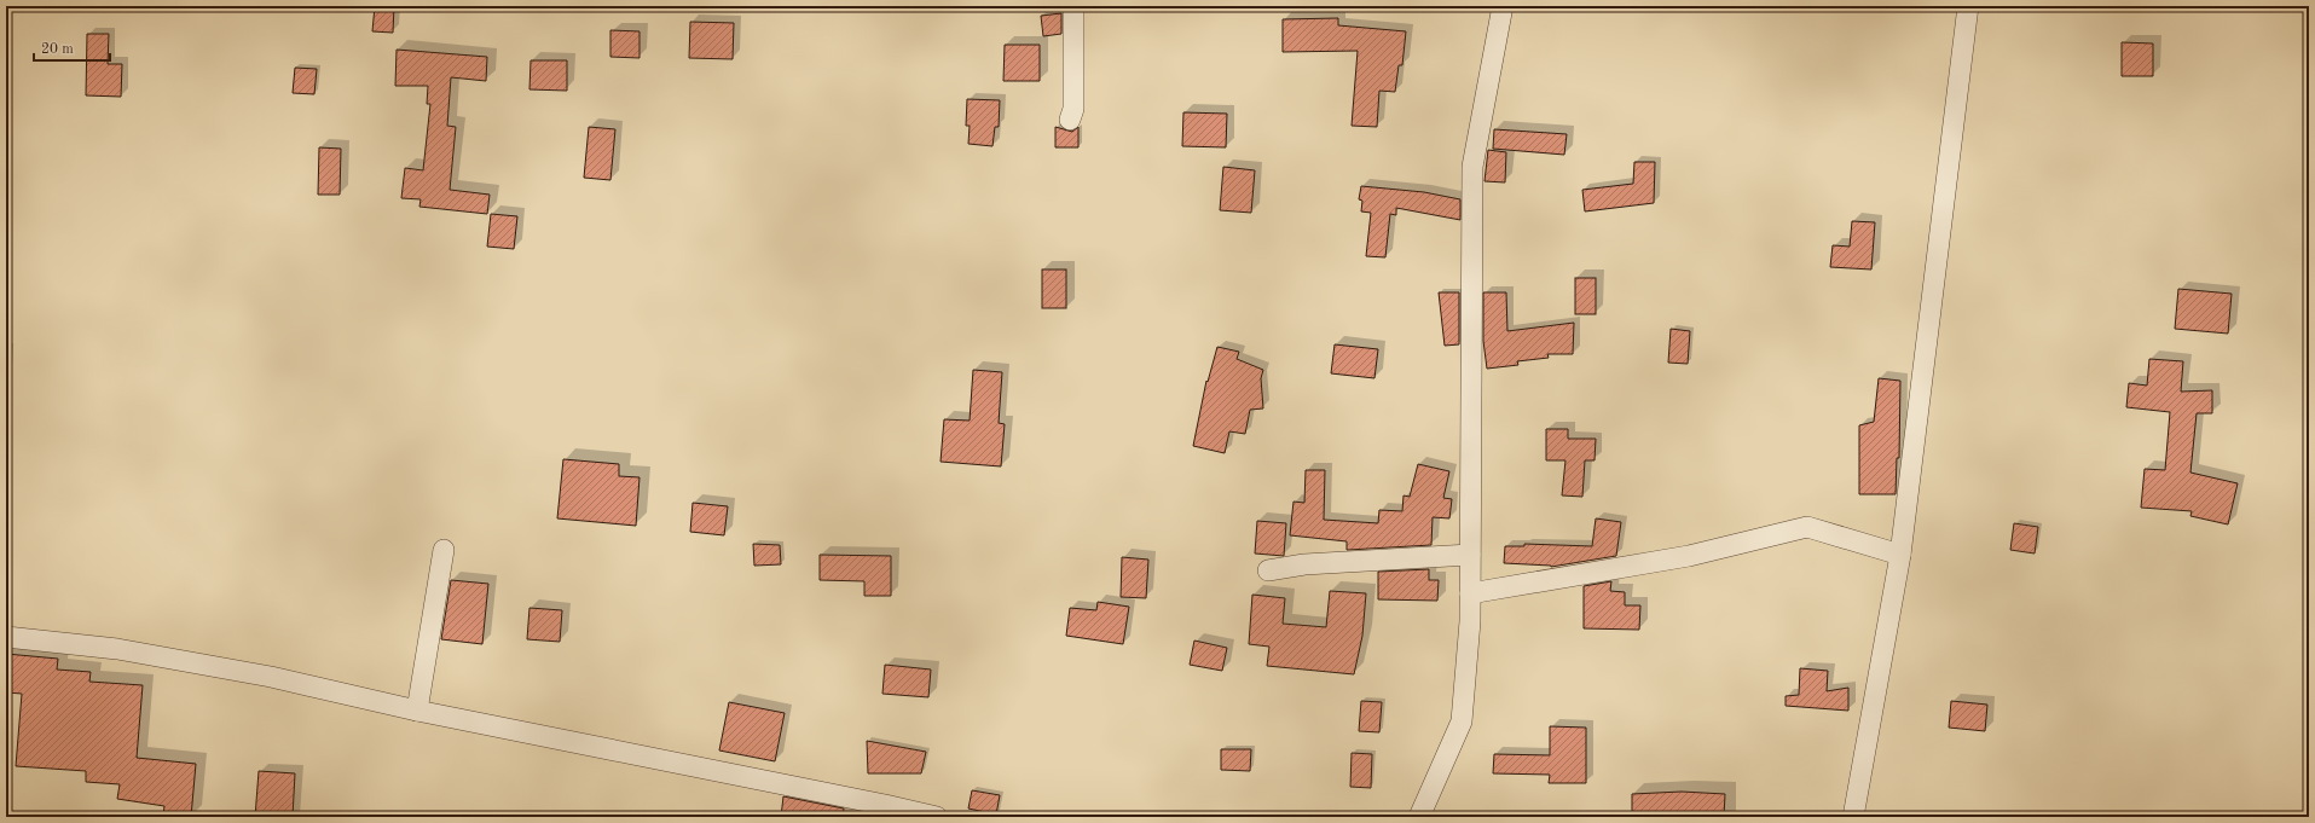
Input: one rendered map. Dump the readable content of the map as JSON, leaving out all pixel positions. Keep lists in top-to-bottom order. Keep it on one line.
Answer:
{"scale_bar":"20 m"}
